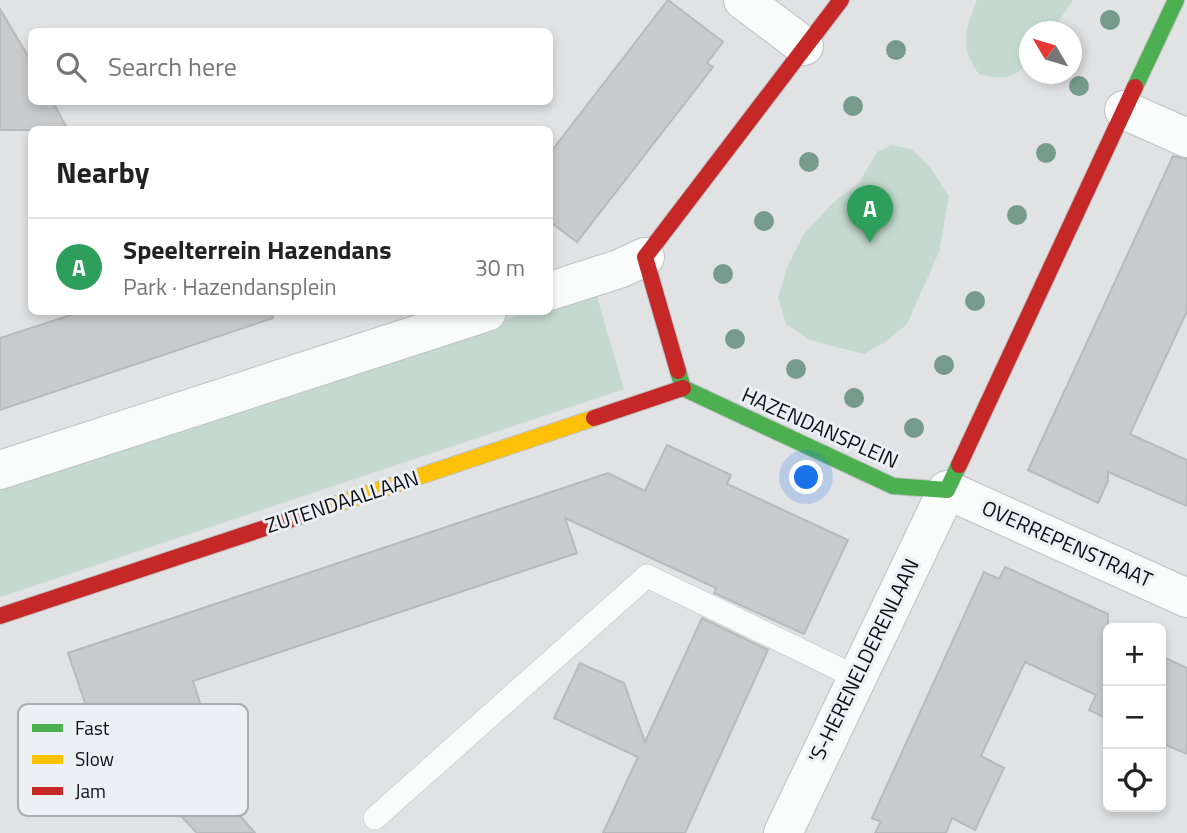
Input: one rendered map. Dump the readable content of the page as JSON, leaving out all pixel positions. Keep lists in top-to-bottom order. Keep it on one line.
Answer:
{"streets":{"street":["HAZENDANSPLEIN","ZUTENDAALLAAN","OVERREPENSTRAAT","'S-HERENELDERENLAAN"]},"crossings":[["HAZENDANSPLEIN","ZUTENDAALLAAN"],["HAZENDANSPLEIN","OVERREPENSTRAAT"],["HAZENDANSPLEIN","'S-HERENELDERENLAAN"],["OVERREPENSTRAAT","'S-HERENELDERENLAAN"]],"legend":["Fast","Slow","Jam"],"north":"top left","page":{"search":"Search here","heading":"Nearby","pins":"A","list":[{"mark":"A","name":"Speelterrein Hazendans","note":"Park · Hazendansplein","value":"30 m"}],"map_buttons":["+","−"]}}
